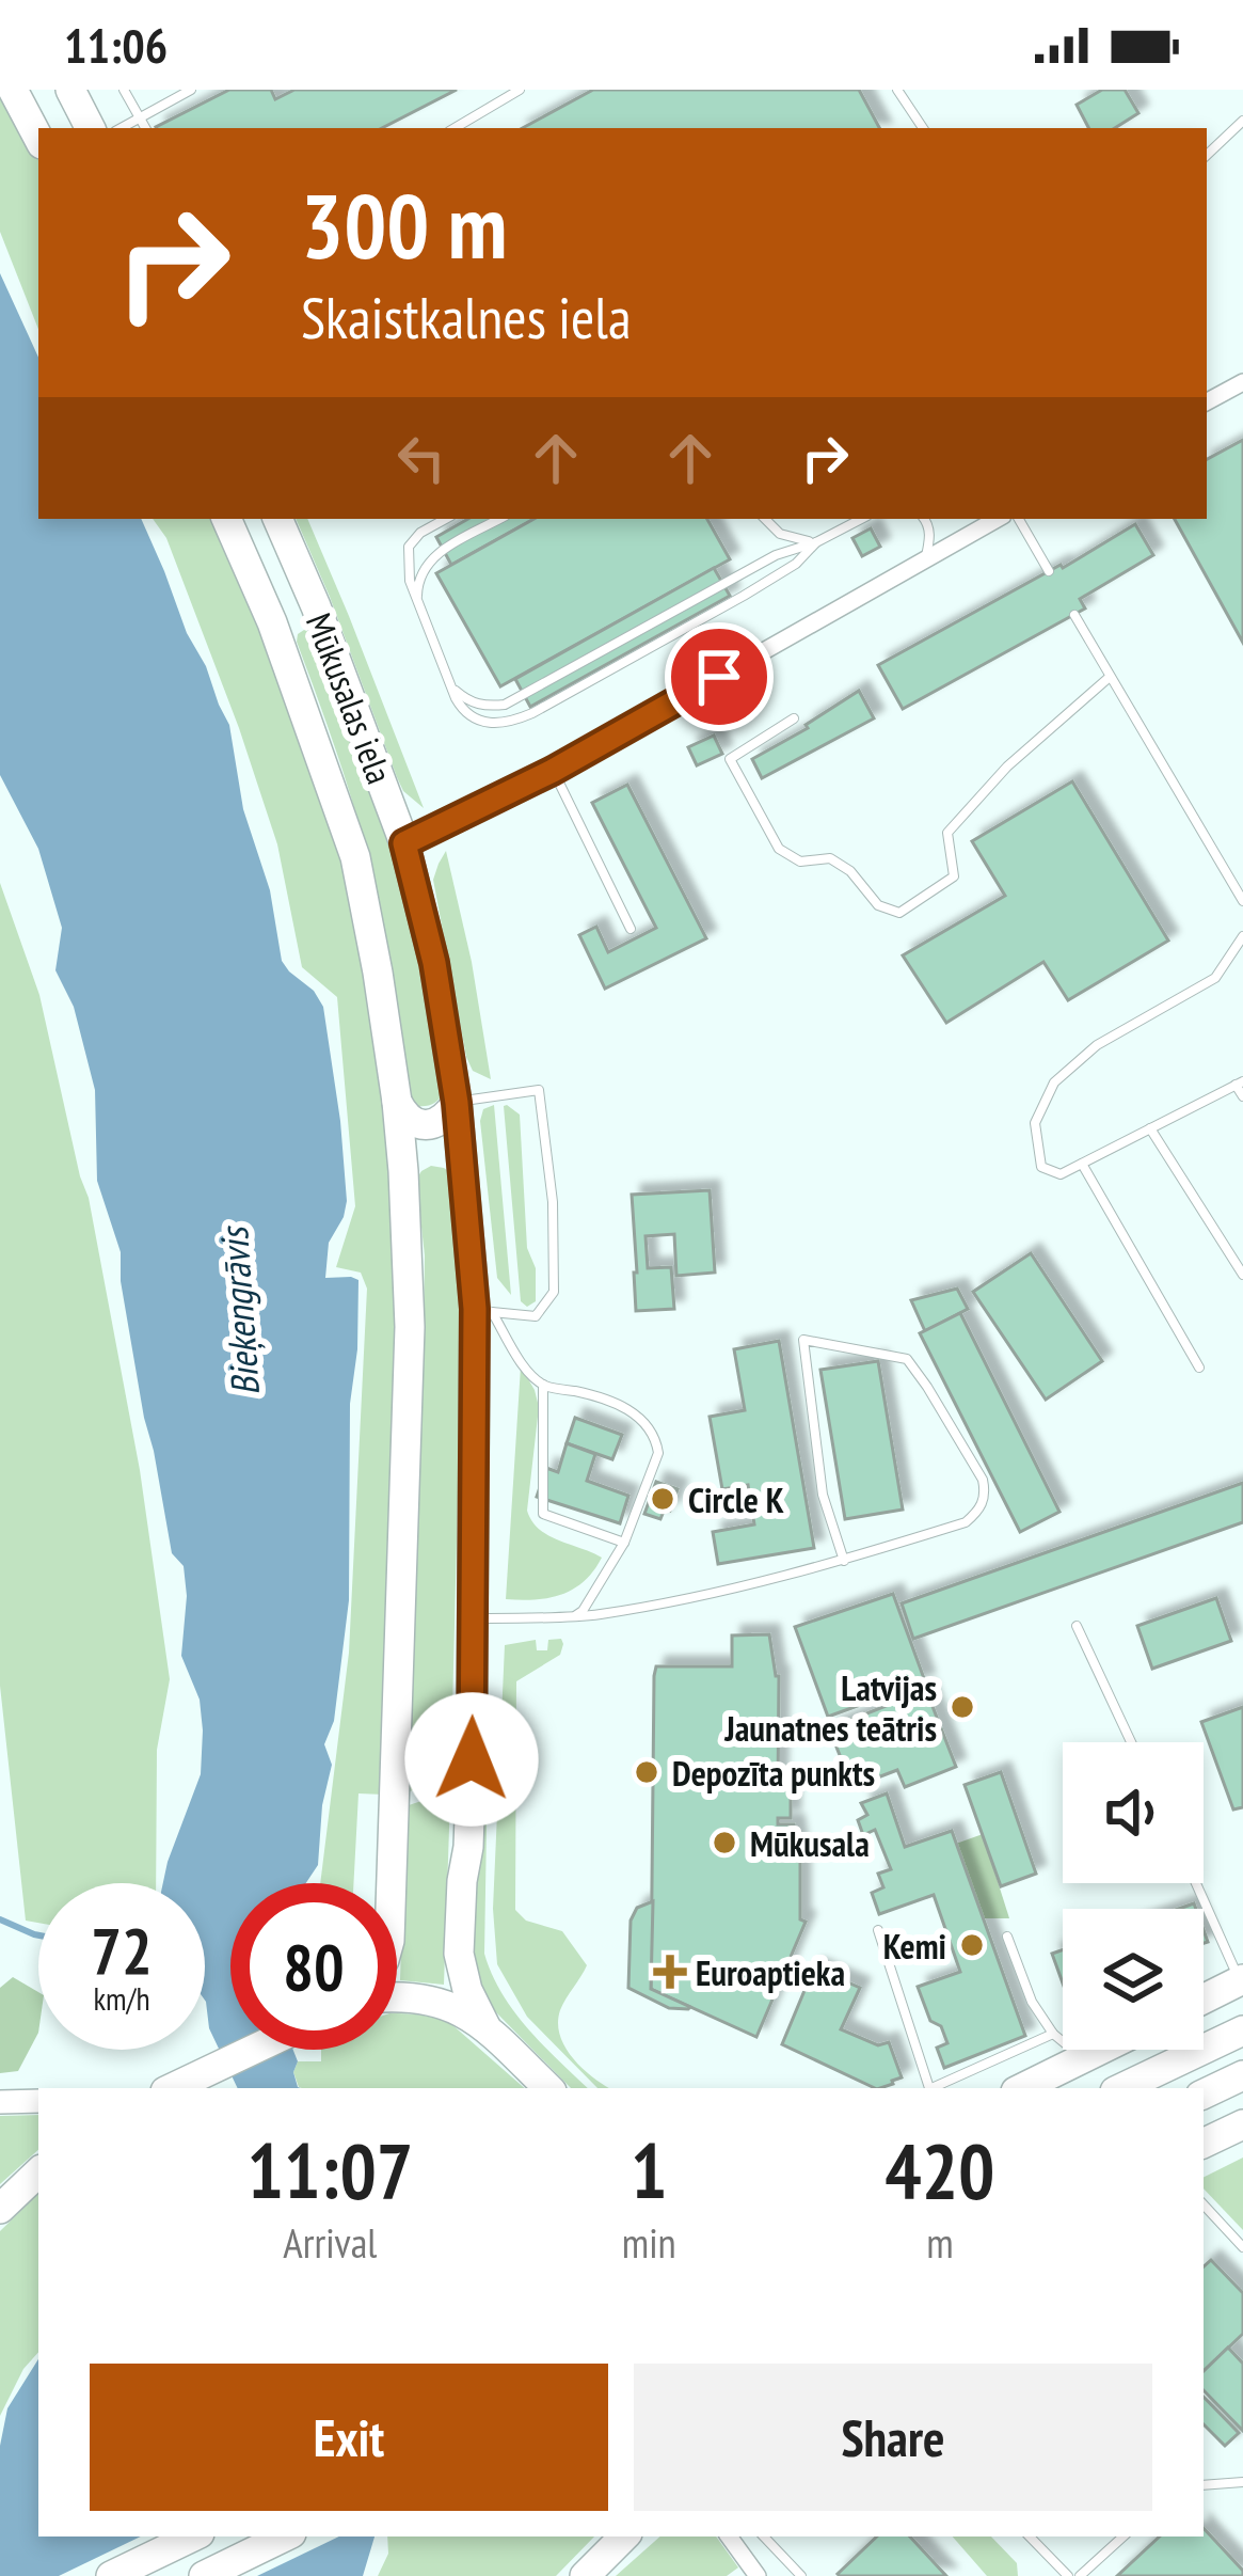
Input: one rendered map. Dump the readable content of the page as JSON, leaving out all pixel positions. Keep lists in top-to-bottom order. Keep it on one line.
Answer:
{"streets":{"highway":["Mūkusalas iela"]},"water":["Bieķengrāvis"],"places":{"other":["Circle K","Latvijas Jaunatnes teātris","Depozīta punkts","Mūkusala","Kemi"],"health":["Euroaptieka"]},"page":{"status":"11:06","turn":["300 m","Skaistkalnes iela"],"speed":"72 km/h","limit":"80","eta":["11:07","Arrival","1","min","420","m"],"buttons":["Exit","Share"]}}
